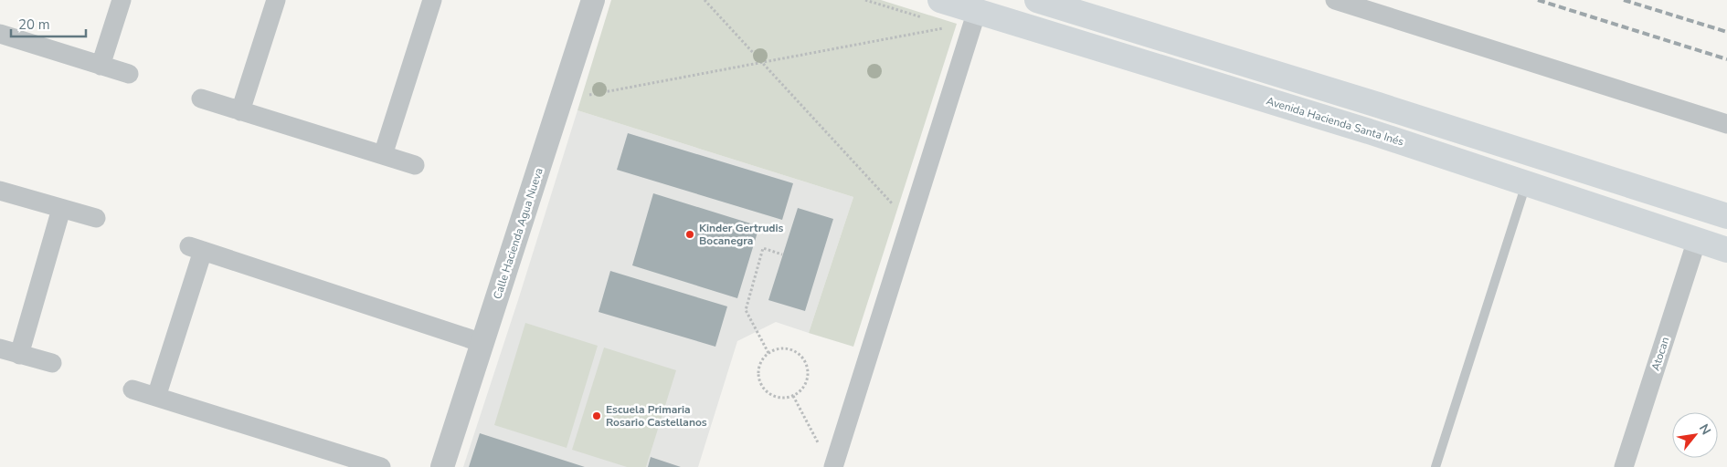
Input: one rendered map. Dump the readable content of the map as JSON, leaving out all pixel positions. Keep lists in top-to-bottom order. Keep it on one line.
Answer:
{"streets":{"main road":["Avenida Hacienda Santa Inés"],"street":["Calle Hacienda Agua Nueva","Atocan"]},"crossings":[["Avenida Hacienda Santa Inés","Atocan"]],"places":["Kinder Gertrudis Bocanegra","Escuela Primaria Rosario Castellanos"],"scale_bar":"20 m","north":"top right"}
